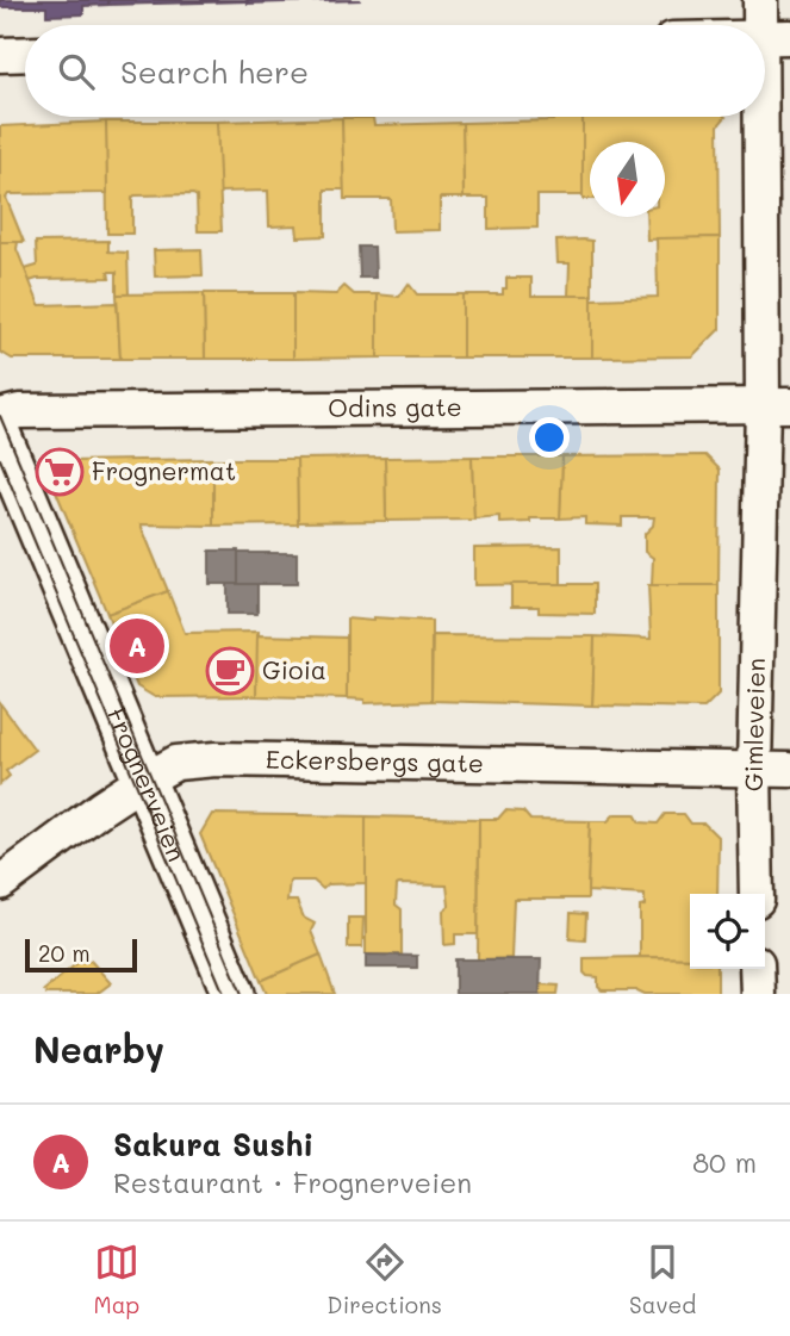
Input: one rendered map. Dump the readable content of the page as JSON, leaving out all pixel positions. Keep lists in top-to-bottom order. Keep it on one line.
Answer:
{"streets":{"street":["Odins gate","Gimleveien","Eckersbergs gate","Frognerveien"]},"crossings":[["Odins gate","Gimleveien"],["Gimleveien","Eckersbergs gate"],["Eckersbergs gate","Frognerveien"]],"places":{"supermarket":["Frognermat"],"cafe":["Gioia"]},"scale_bar":"20 m","north":"bottom","page":{"search":"Search here","pins":"A","scale":"20 m","heading":"Nearby","list":[{"mark":"A","name":"Sakura Sushi","note":"Restaurant · Frognerveien","value":"80 m"}],"nav":["Map","Directions","Saved"]}}
